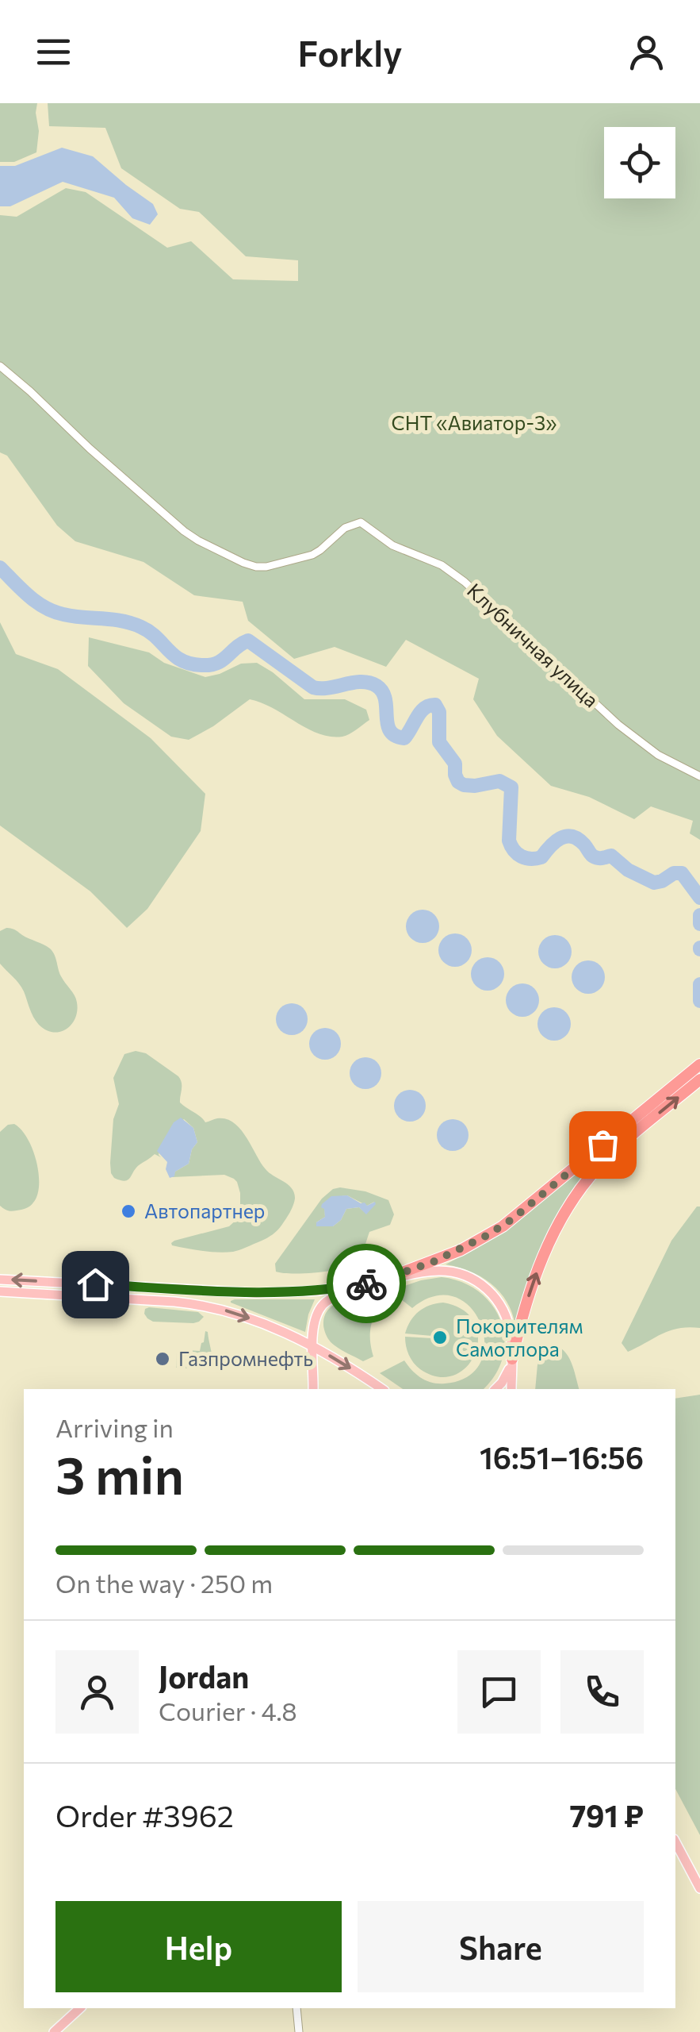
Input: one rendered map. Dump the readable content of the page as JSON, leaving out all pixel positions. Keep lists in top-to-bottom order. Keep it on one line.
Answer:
{"streets":{"street":["Клубничная улица"]},"parks":["СНТ «Авиатор-3»"],"places":["Автопартнер","Покорителям Самотлора","Газпромнефть"],"page":{"header":"Forkly","heading":["3 min","Arriving in","16:51–16:56"],"panel":["Jordan","Courier · 4.8","Order #3962","791 ₽"],"bar":"On the way · 250 m","buttons":["Help","Share"]}}
